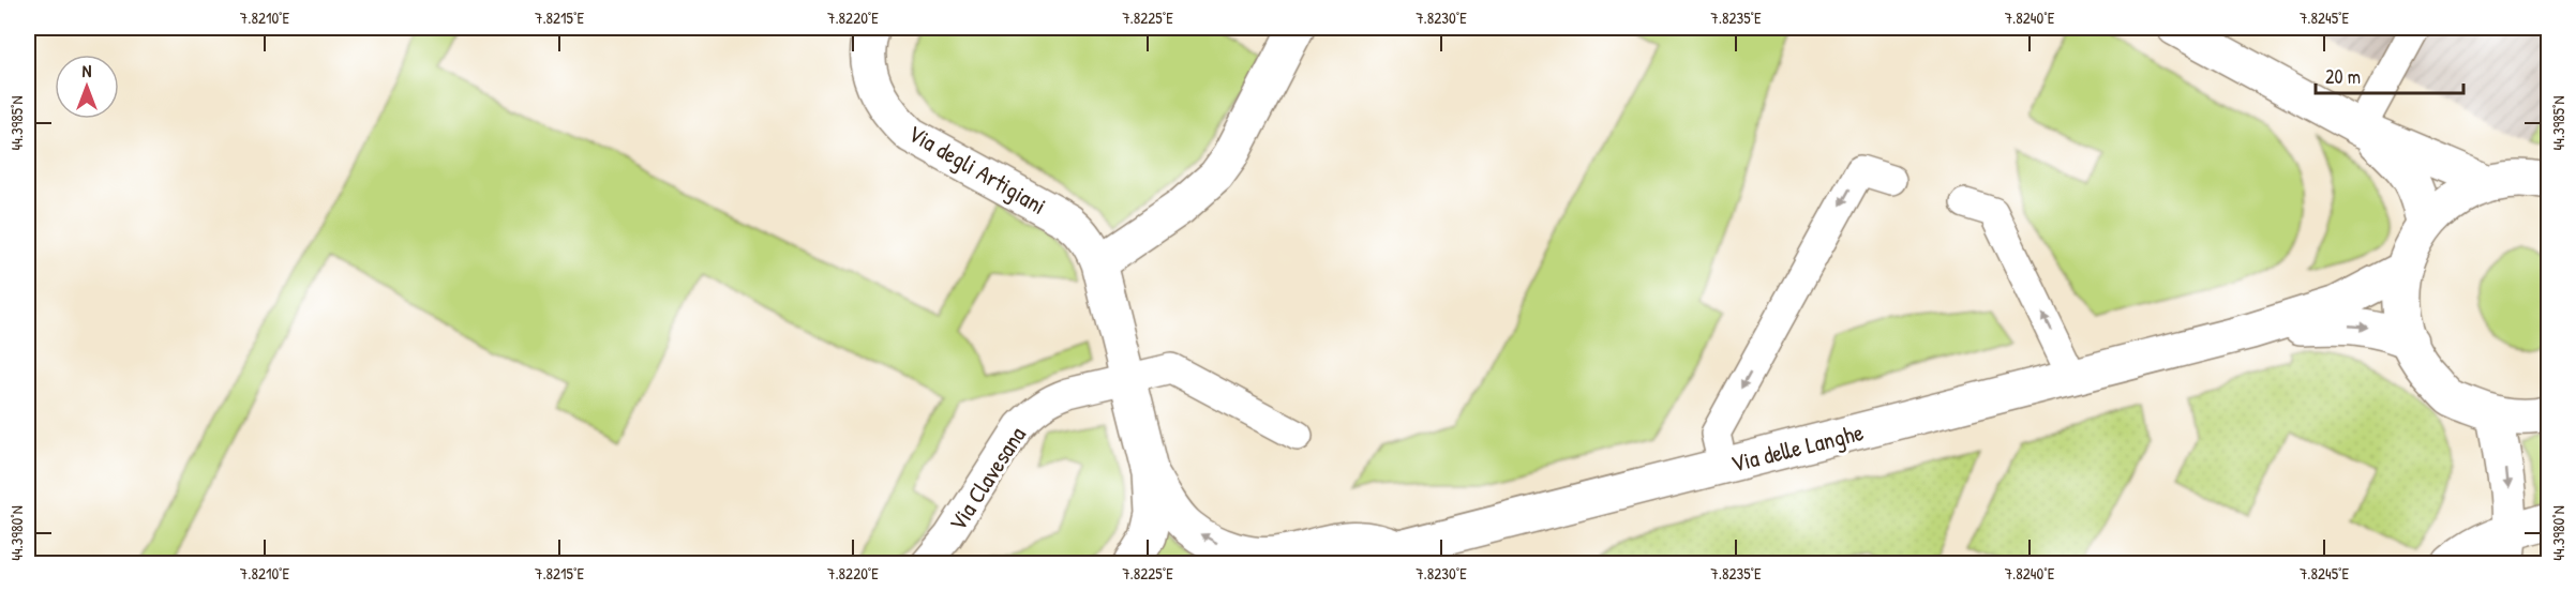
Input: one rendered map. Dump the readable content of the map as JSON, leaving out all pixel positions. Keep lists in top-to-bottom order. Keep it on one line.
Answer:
{"streets":{"street":["Via degli Artigiani","Via delle Langhe"],"lane":["Via Clavesana"]},"crossings":[["Via degli Artigiani","Via delle Langhe"],["Via degli Artigiani","Via Clavesana"]],"scale_bar":"20 m","north":"top","coordinates":["7.8210°E","7.8215°E","7.8220°E","7.8225°E","7.8230°E","7.8235°E","7.8240°E","7.8245°E","44.3985°N","44.3980°N"]}
